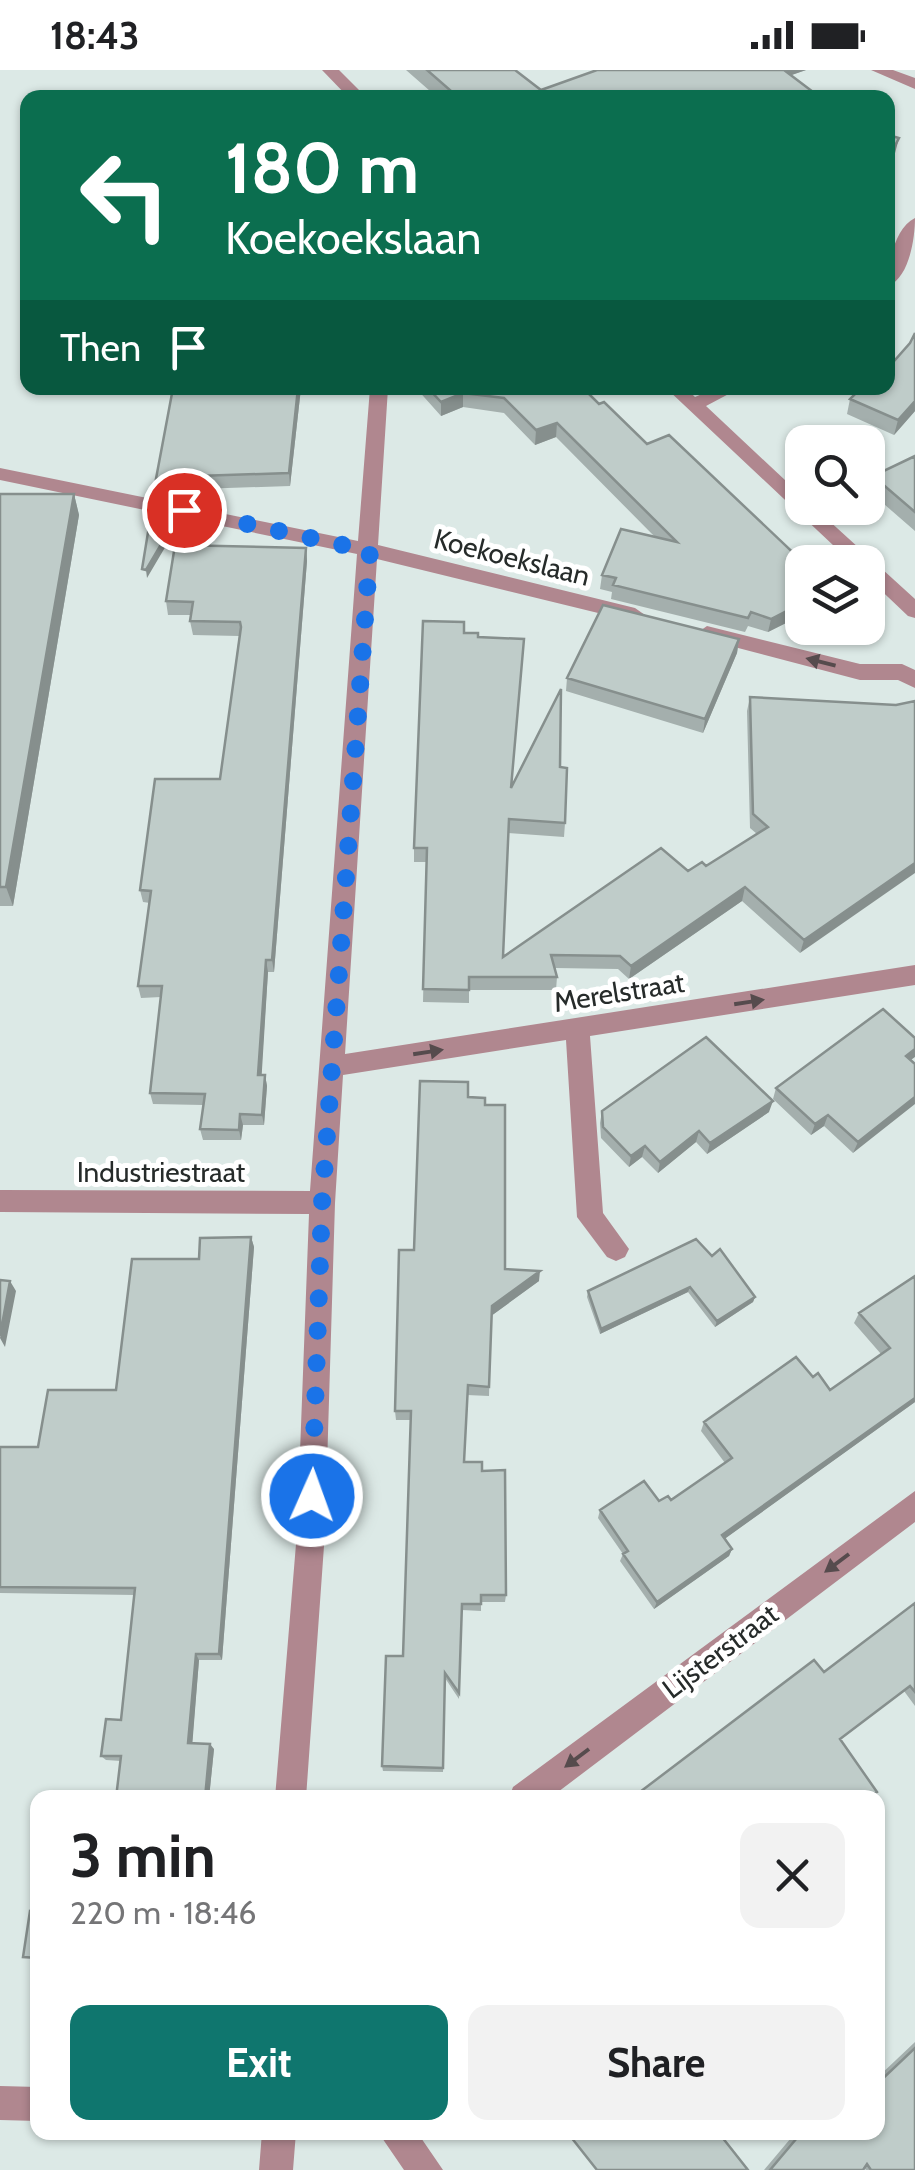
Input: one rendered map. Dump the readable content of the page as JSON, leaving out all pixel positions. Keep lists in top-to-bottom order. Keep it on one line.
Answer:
{"streets":{"street":["Koekoekslaan","Merelstraat","Industriestraat","Lijsterstraat"]},"one_way":["Merelstraat","Lijsterstraat"],"page":{"status":"18:43","turn":["180 m","Koekoekslaan"],"then":"Then","heading":["3 min","220 m · 18:46"],"buttons":["Exit","Share"]}}
